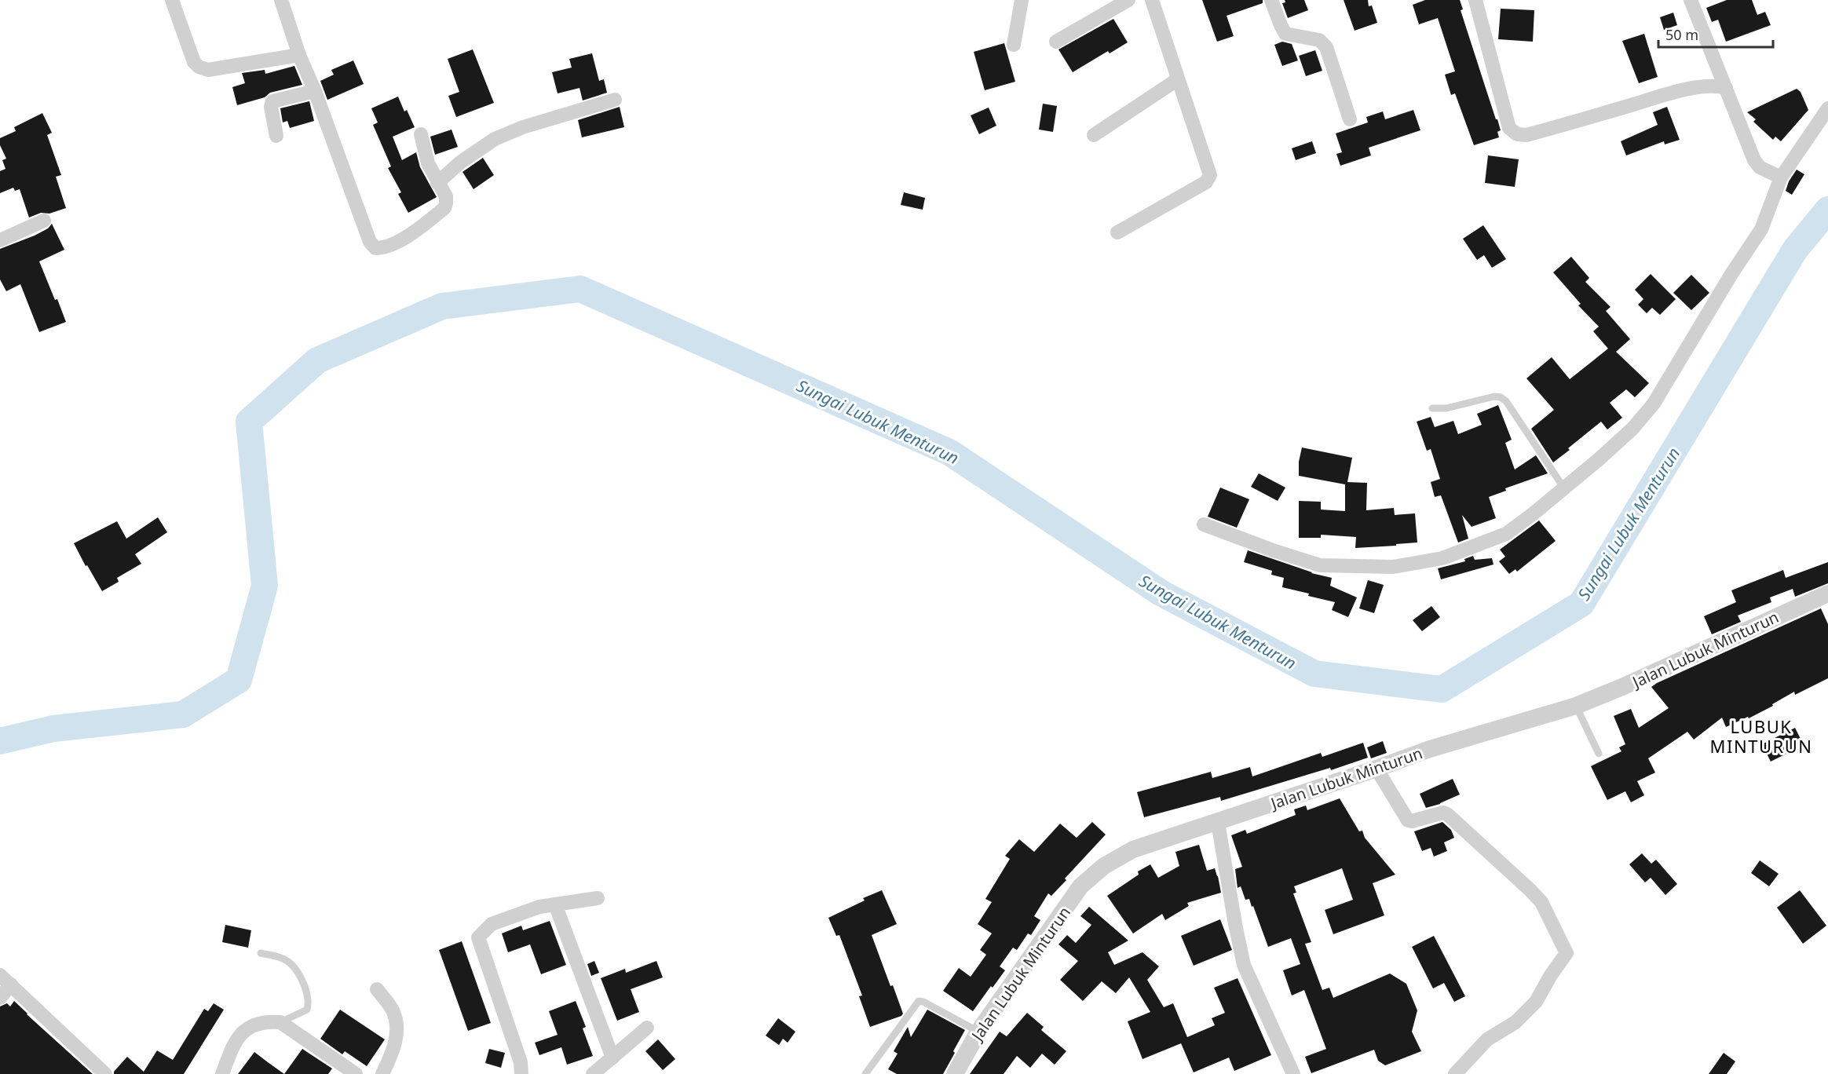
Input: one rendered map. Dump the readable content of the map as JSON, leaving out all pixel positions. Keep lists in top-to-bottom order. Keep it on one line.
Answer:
{"streets":{"street":["Jalan Lubuk Minturun"]},"districts":["LUBUK MINTURUN"],"water":["Sungai Lubuk Menturun"],"scale_bar":"50 m"}
